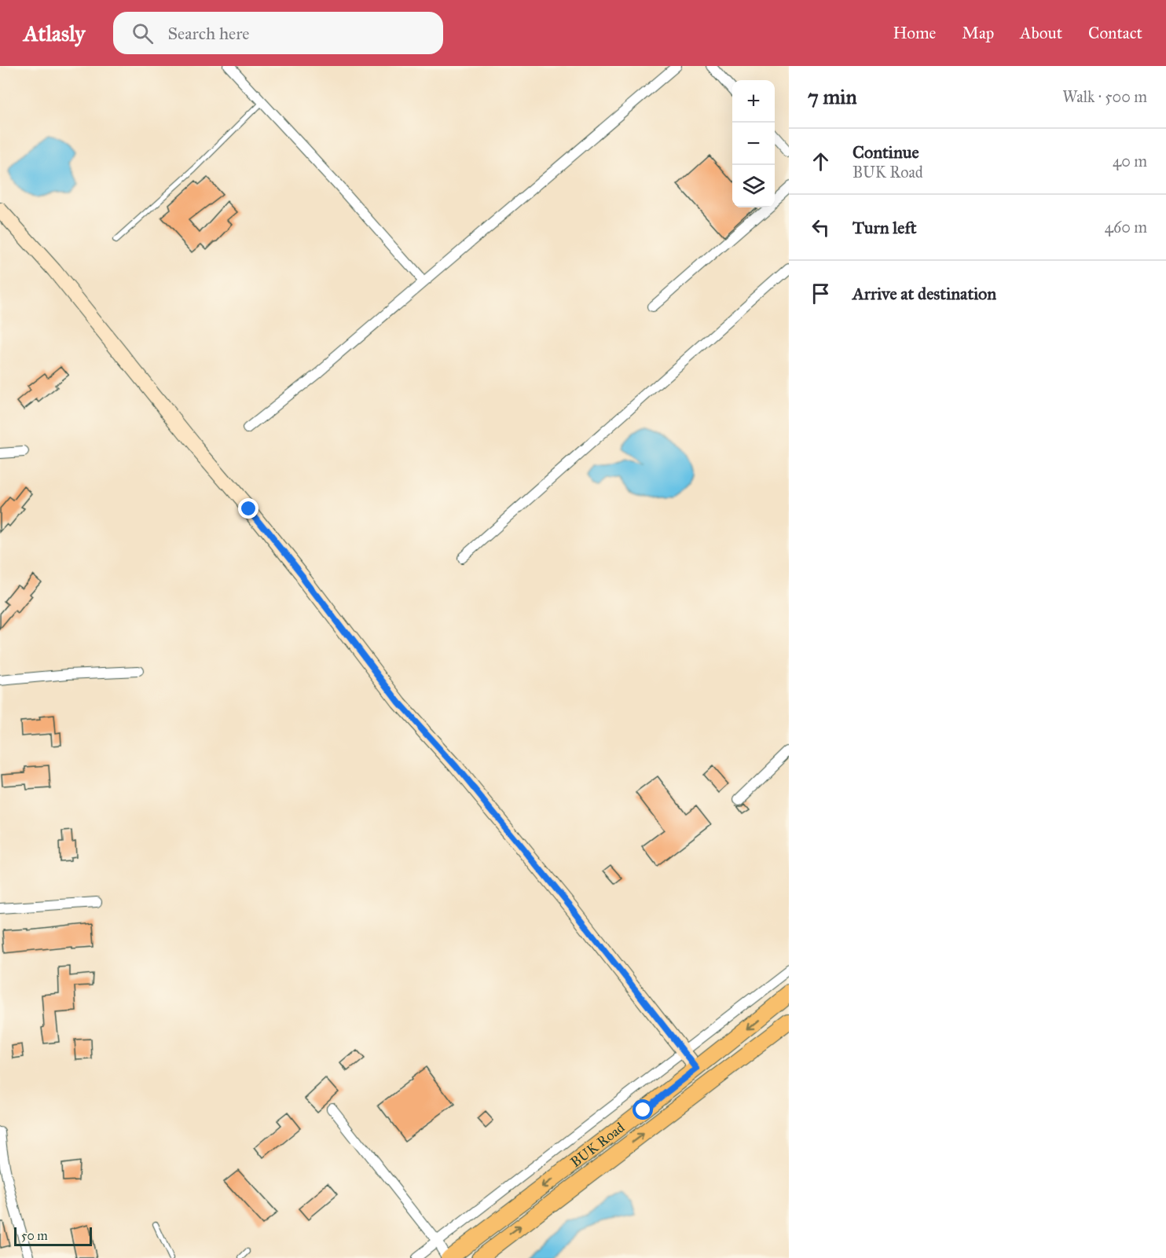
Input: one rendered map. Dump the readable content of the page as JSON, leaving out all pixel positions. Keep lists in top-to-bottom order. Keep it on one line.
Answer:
{"streets":{"main road":["BUK Road"]},"scale_bar":"50 m","page":{"header":"Atlasly","search":"Search here","nav":["Home","Map","About","Contact"],"heading":["7 min","Walk · 500 m"],"map_buttons":["+","−"],"list":[["Continue","BUK Road","40 m"],["Turn left","460 m"],"Arrive at destination"],"scale":"50 m"}}
